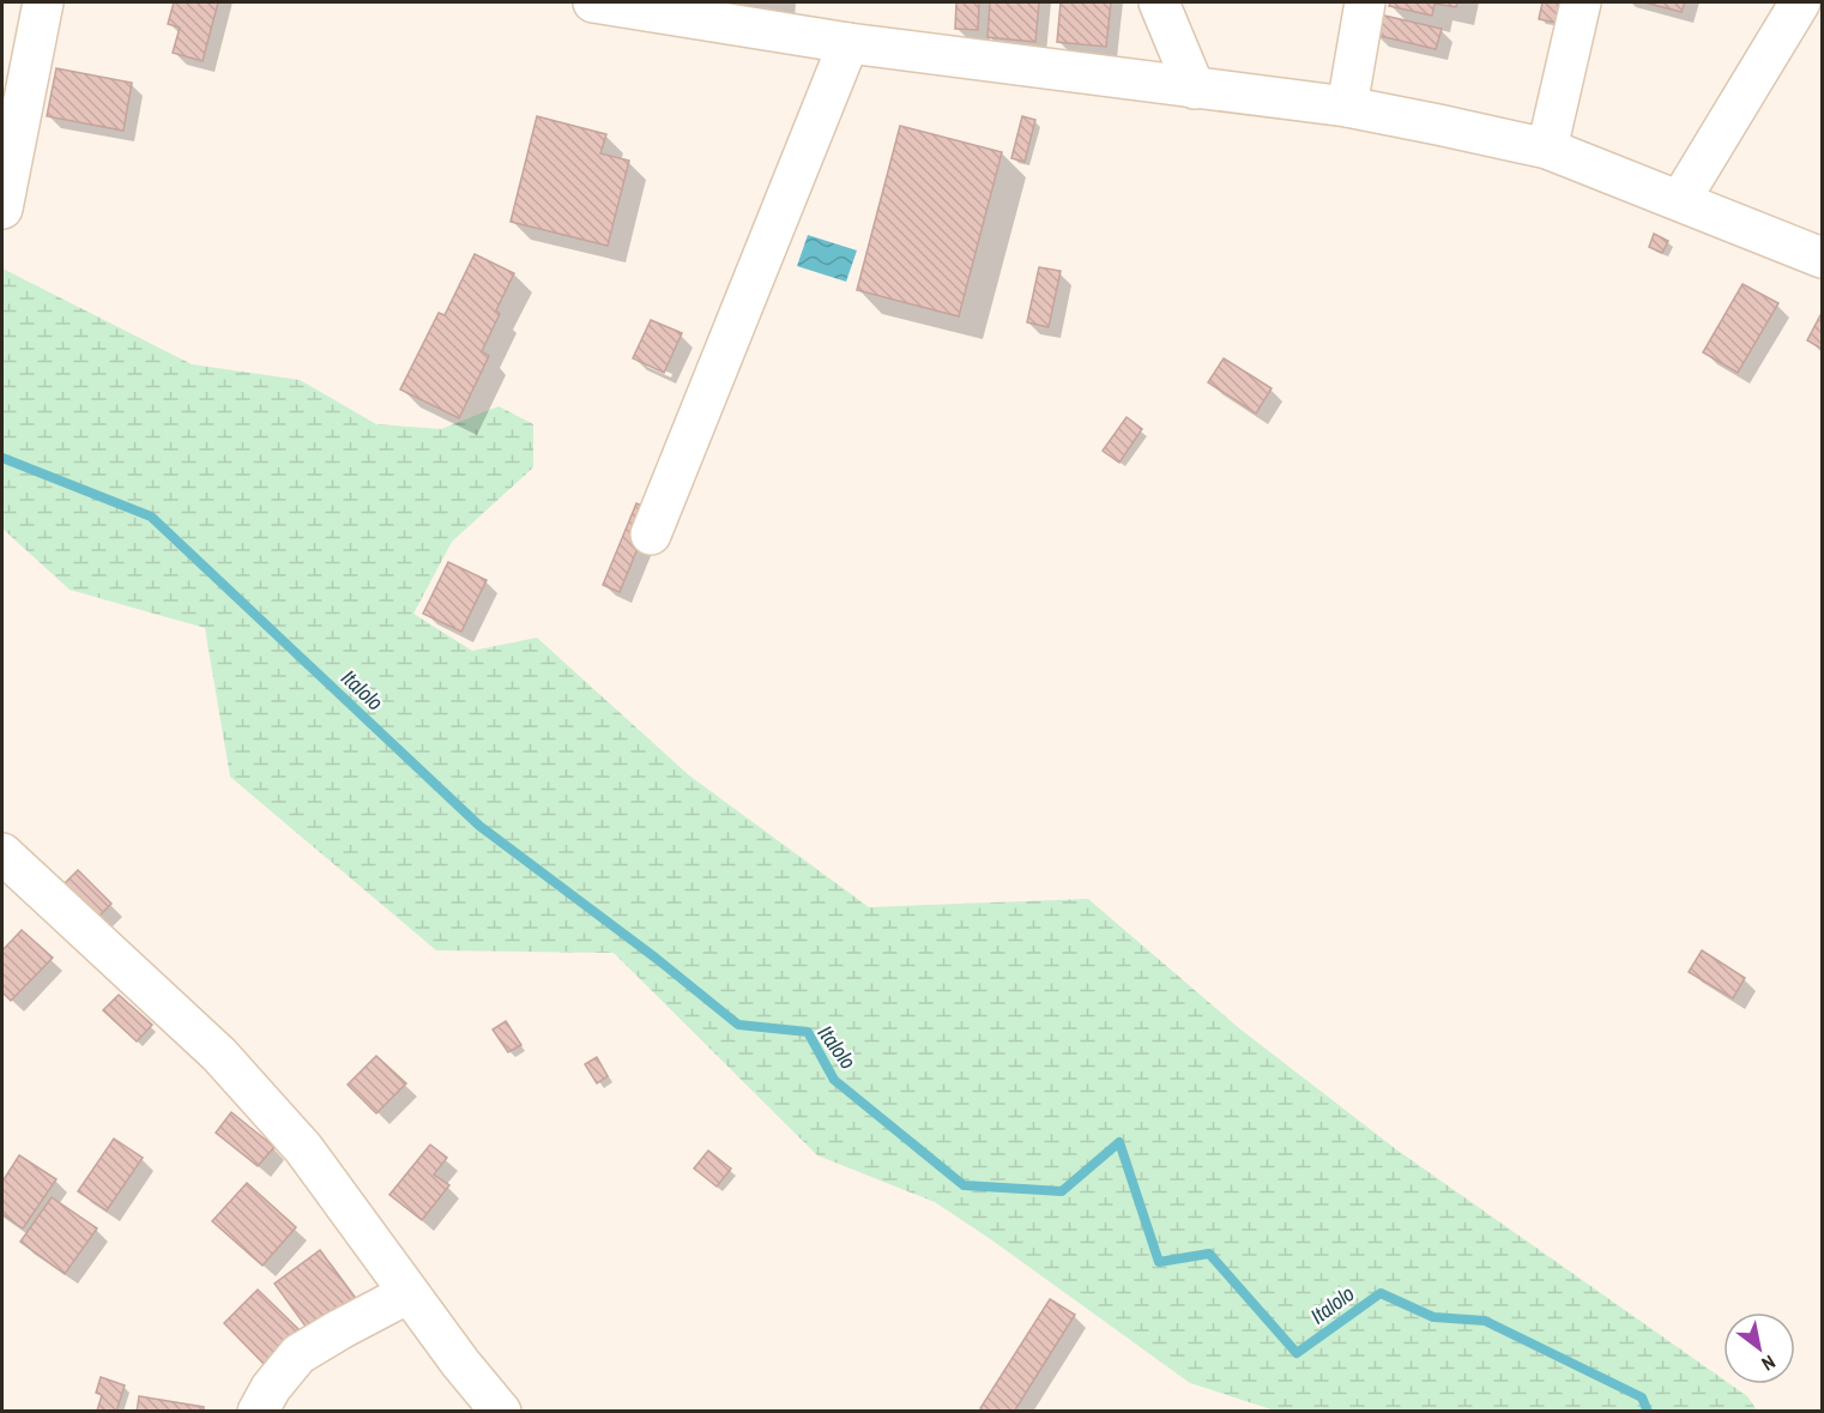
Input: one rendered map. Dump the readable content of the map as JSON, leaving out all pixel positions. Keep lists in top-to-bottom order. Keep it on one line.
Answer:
{"water":["Italolo"],"north":"bottom right"}
